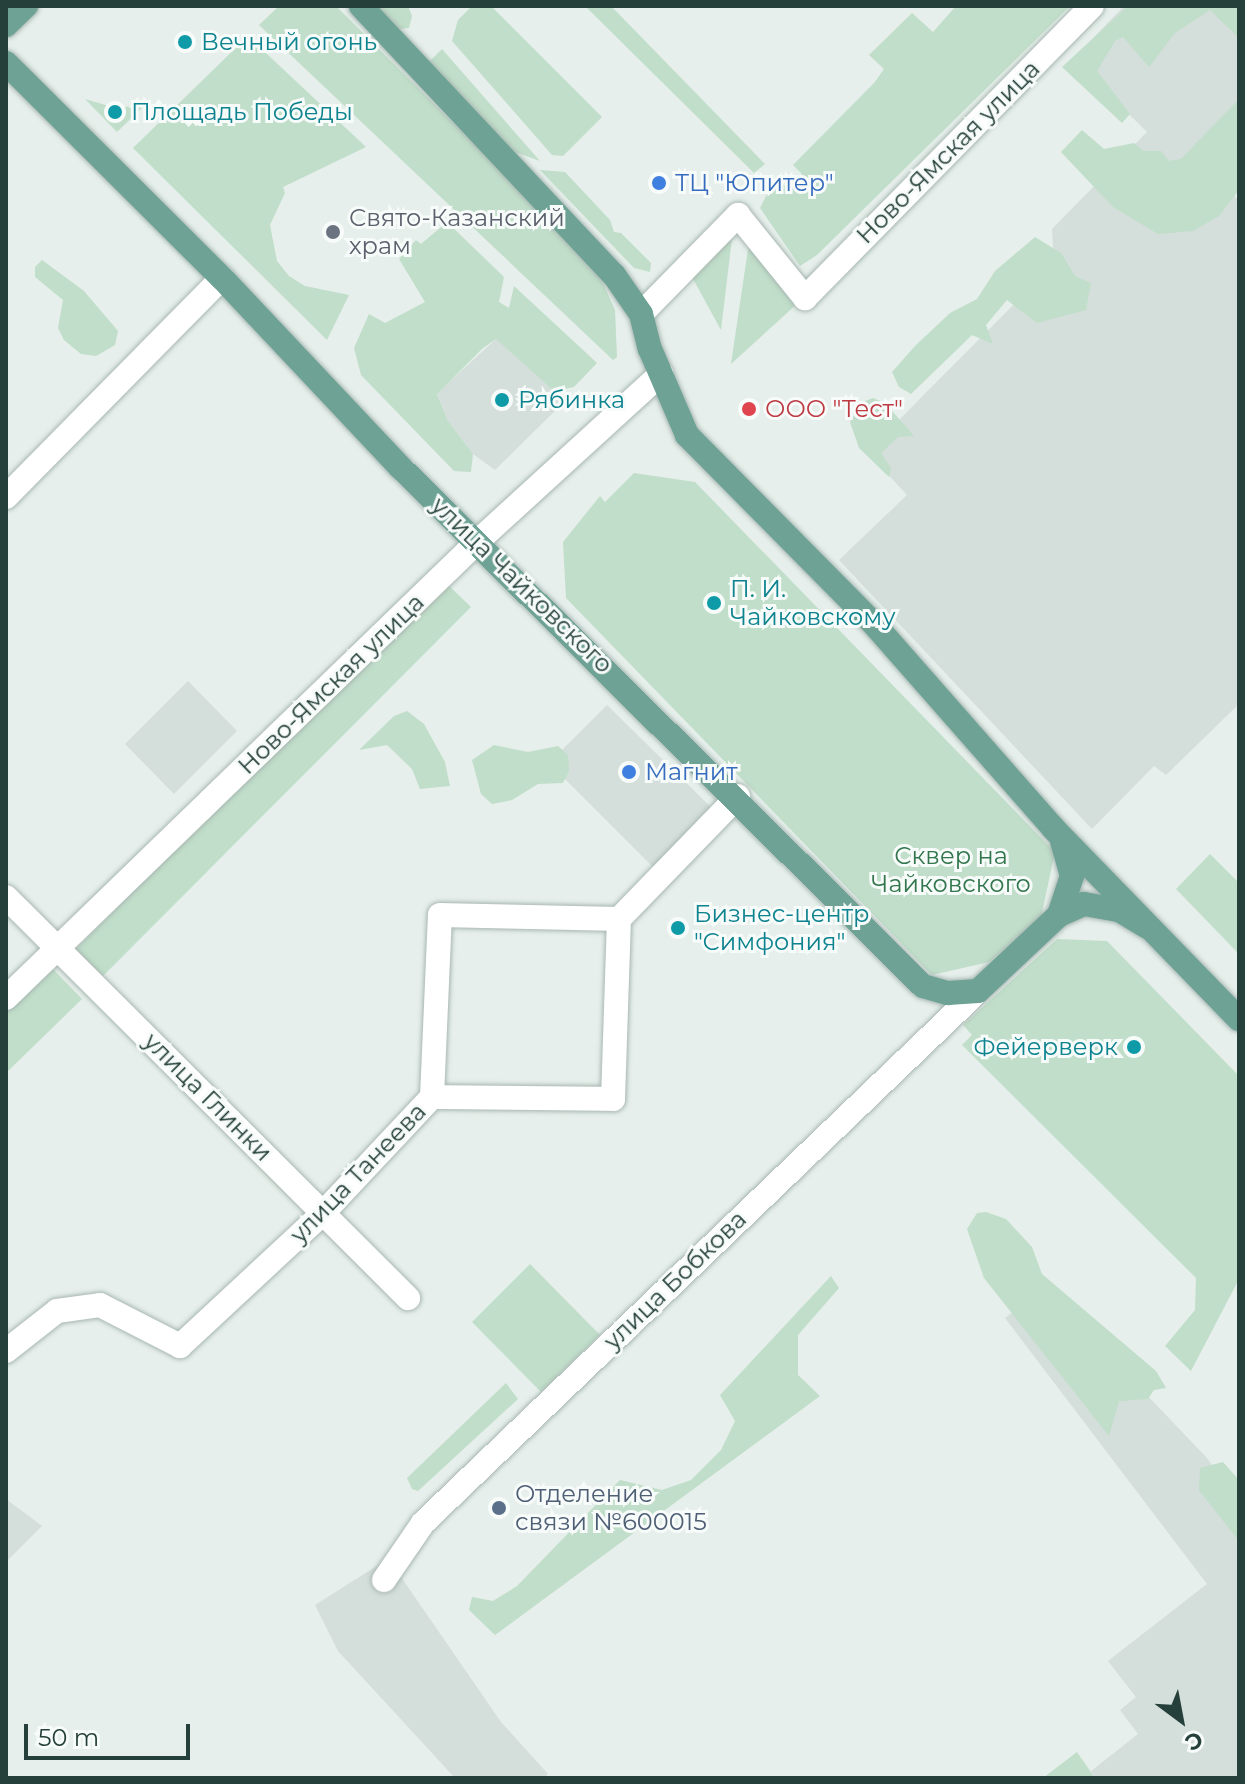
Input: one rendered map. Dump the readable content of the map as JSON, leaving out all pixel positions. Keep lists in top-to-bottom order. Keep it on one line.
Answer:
{"streets":{"main road":["улица Чайковского"],"street":["Ново-Ямская улица","улица Глинки","улица Танеева","улица Бобкова"]},"crossings":[["Ново-Ямская улица","улица Чайковского"],["Ново-Ямская улица","улица Глинки"],["улица Чайковского","улица Бобкова"],["улица Глинки","улица Танеева"]],"parks":["Сквер на Чайковского"],"places":["Вечный огонь","Площадь Победы","ТЦ \"Юпитер\"","Свято-Казанский храм","Рябинка","ООО \"Тест\"","П. И. Чайковскому","Магнит","Бизнес-центр \"Симфония\"","Фейерверк","Отделение связи №600015"],"scale_bar":"50 m","north":"bottom right"}
